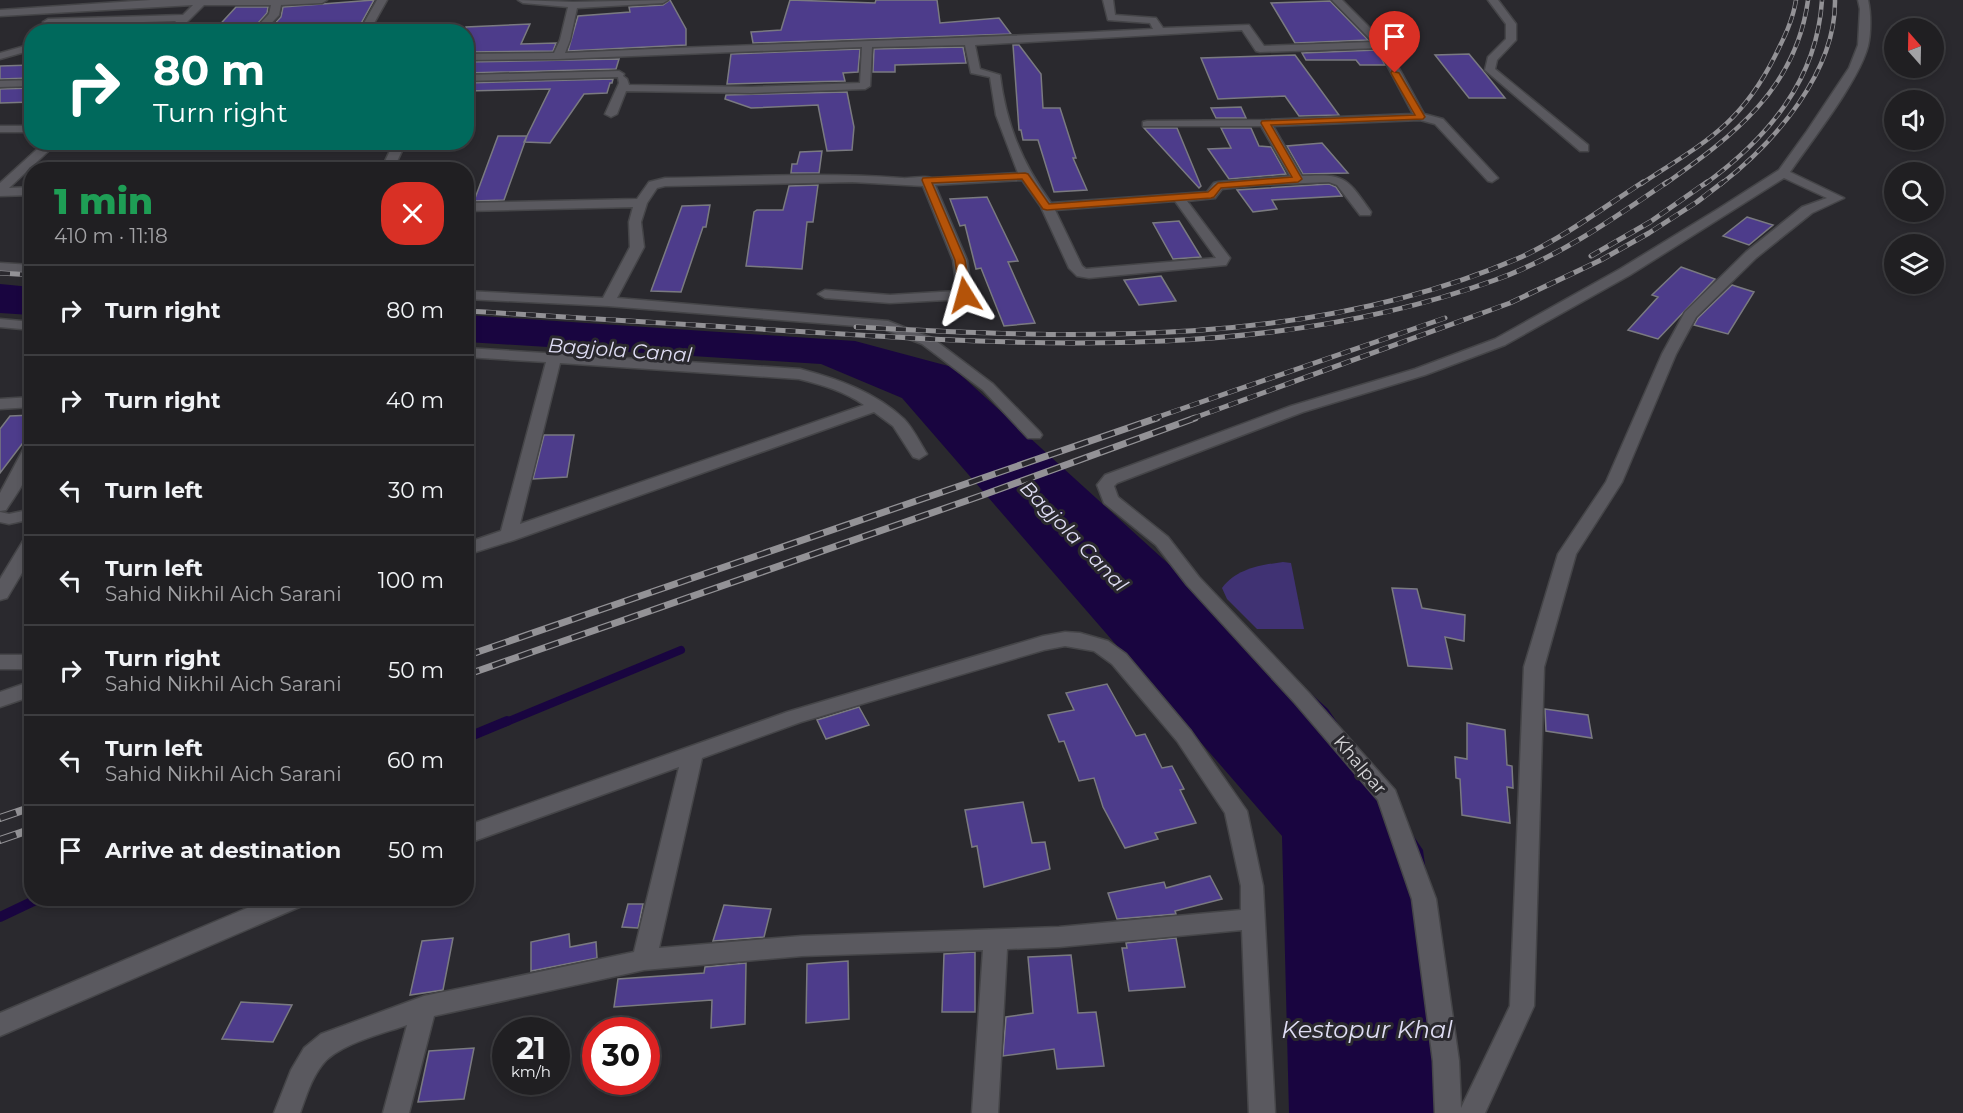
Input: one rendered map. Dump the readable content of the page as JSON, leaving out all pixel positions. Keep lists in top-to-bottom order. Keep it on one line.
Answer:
{"streets":{"street":["Khalpar"]},"water":["Bagjola Canal","Kestopur Khal"],"north":"top","page":{"turn":["80 m","Turn right"],"heading":["1 min","410 m · 11:18"],"list":[{"name":"Turn right","value":"80 m"},{"name":"Turn right","value":"40 m"},{"name":"Turn left","value":"30 m"},{"name":"Turn left","note":"Sahid Nikhil Aich Sarani","value":"100 m"},{"name":"Turn right","note":"Sahid Nikhil Aich Sarani","value":"50 m"},{"name":"Turn left","note":"Sahid Nikhil Aich Sarani","value":"60 m"},{"name":"Arrive at destination","value":"50 m"}],"speed":"21 km/h","limit":"30"}}
